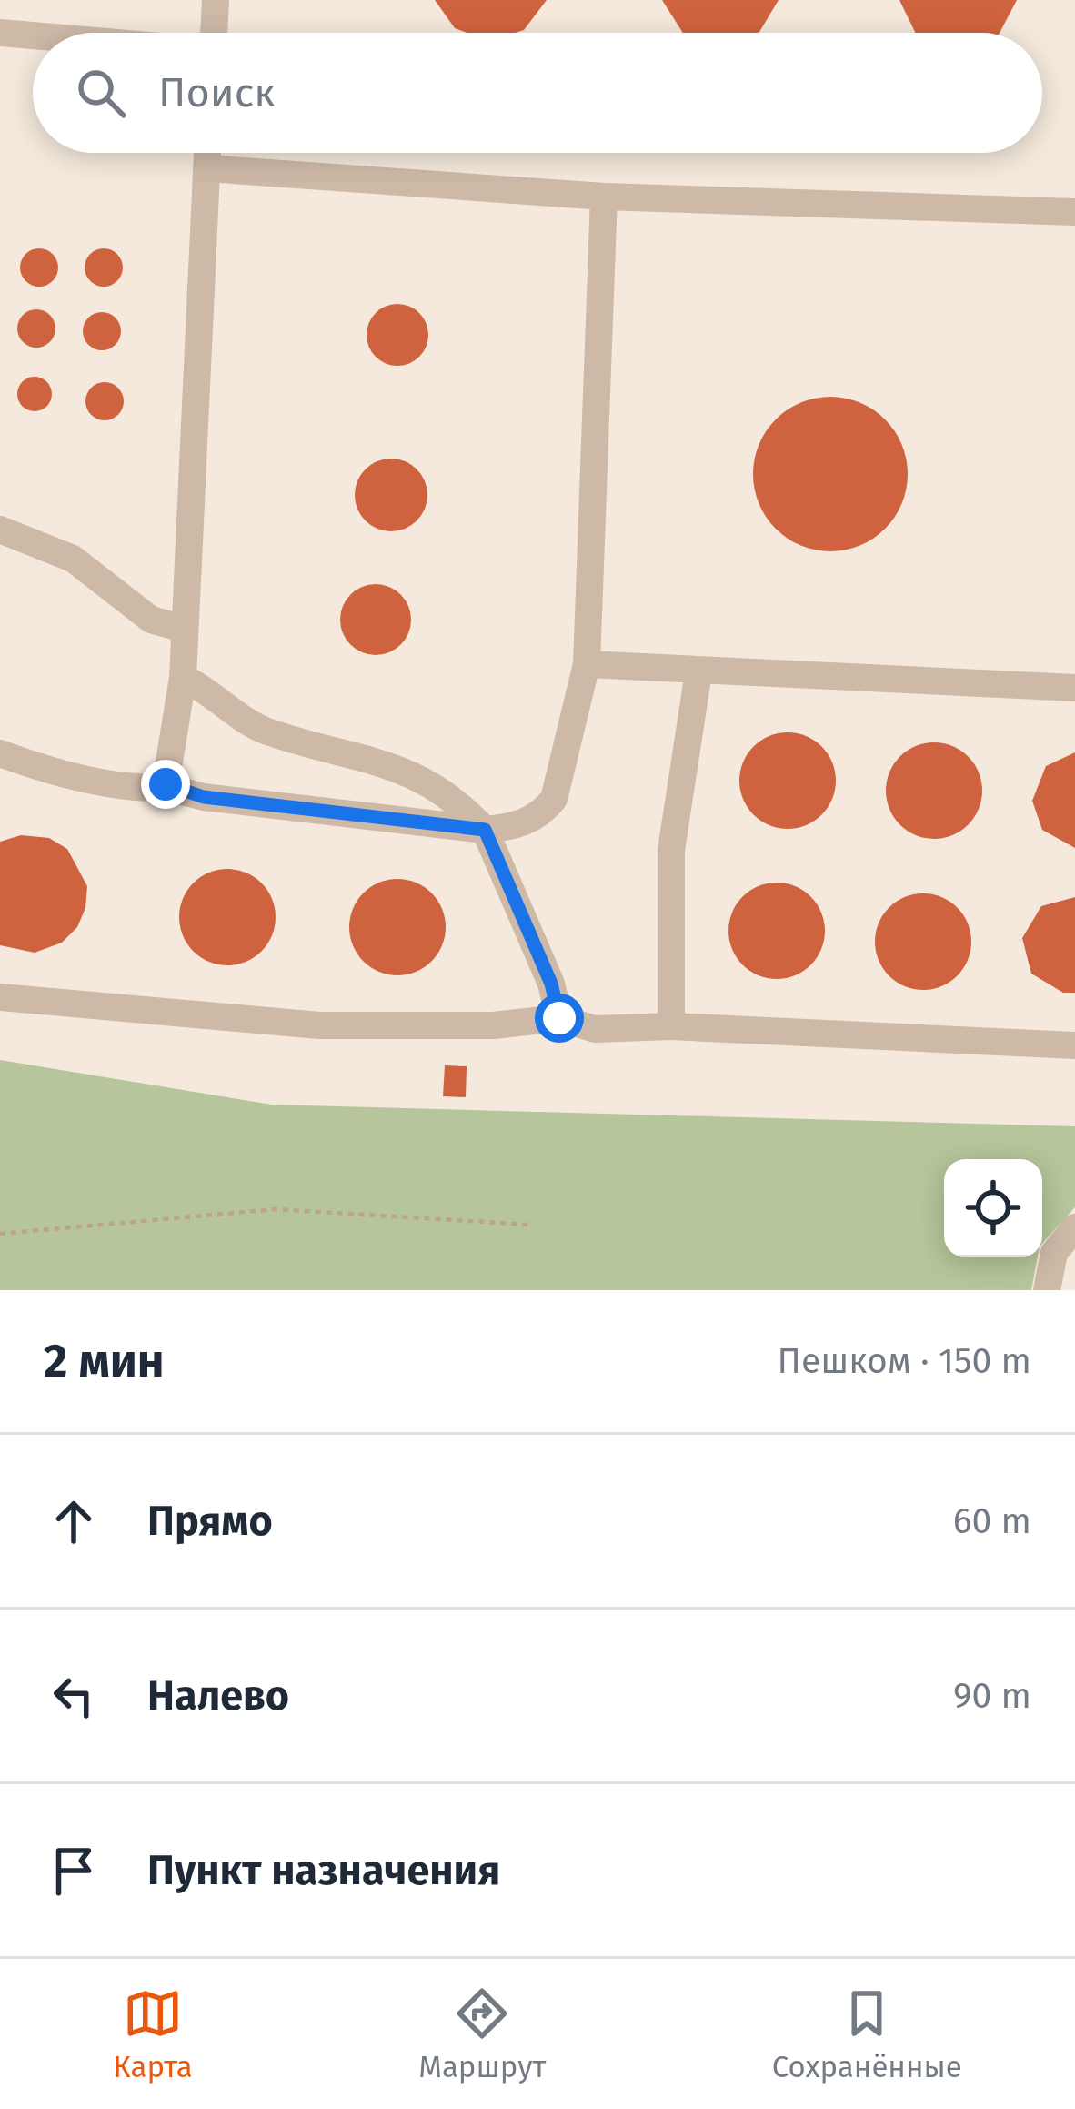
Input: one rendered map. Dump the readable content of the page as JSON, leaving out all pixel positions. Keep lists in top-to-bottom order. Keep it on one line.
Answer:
{"page":{"search":"Поиск","heading":["2 мин","Пешком · 150 m"],"list":[["Прямо","60 m"],["Налево","90 m"],"Пункт назначения"],"nav":["Карта","Маршрут","Сохранённые"]}}
